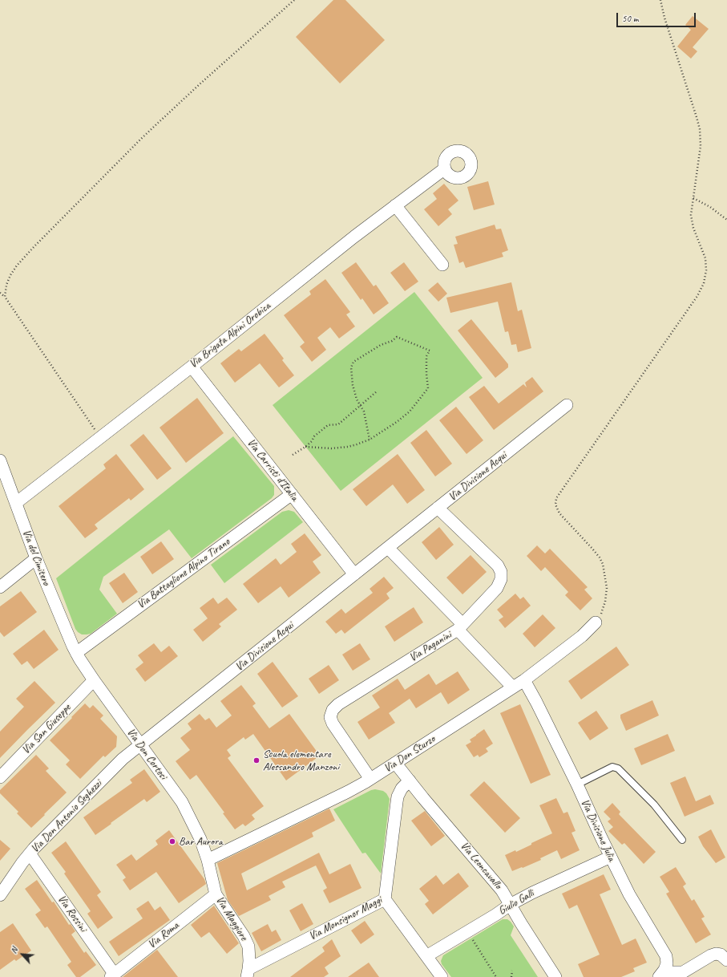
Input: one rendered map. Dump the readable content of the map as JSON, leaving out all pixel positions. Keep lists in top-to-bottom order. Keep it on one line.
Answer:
{"streets":{"street":["Via Brigata Alpini Orobica","Via Carristi d'Italia","Via Divisione Acqui","Via del Cimitero","Via Battaglione Alpino Tirano","Via Paganini","Via San Giuseppe","Via Don Cortesi","Via Don Sturzo","Via Don Antonio Seghezzi","Via Divisione Julia","Via Leoncavallo","Giulio Galli","Via Rossini","Via Maggiore","Via Monsignor Maggi","Via Roma"]},"crossings":[["Via Brigata Alpini Orobica","Via Carristi d'Italia"],["Via Brigata Alpini Orobica","Via del Cimitero"],["Via Carristi d'Italia","Via Divisione Acqui"],["Via Carristi d'Italia","Via Battaglione Alpino Tirano"],["Via Divisione Acqui","Via Paganini"],["Via Divisione Acqui","Via Don Cortesi"],["Via Divisione Acqui","Via Don Antonio Seghezzi"],["Via del Cimitero","Via Battaglione Alpino Tirano"],["Via del Cimitero","Via Don Cortesi"],["Via Battaglione Alpino Tirano","Via Don Cortesi"],["Via Paganini","Via Don Sturzo"],["Via San Giuseppe","Via Don Cortesi"],["Via Don Cortesi","Via Don Sturzo"],["Via Don Cortesi","Via Don Antonio Seghezzi"],["Via Don Cortesi","Via Maggiore"],["Via Don Sturzo","Via Divisione Julia"],["Via Don Sturzo","Via Leoncavallo"],["Via Don Sturzo","Via Maggiore"],["Via Don Antonio Seghezzi","Via Rossini"],["Via Divisione Julia","Giulio Galli"],["Via Leoncavallo","Giulio Galli"],["Via Leoncavallo","Via Monsignor Maggi"],["Via Rossini","Via Roma"],["Via Maggiore","Via Monsignor Maggi"],["Via Maggiore","Via Roma"]],"places":["Scuola elementare Alessandro Manzoni","Bar Aurora"],"scale_bar":"50 m","north":"top left"}
